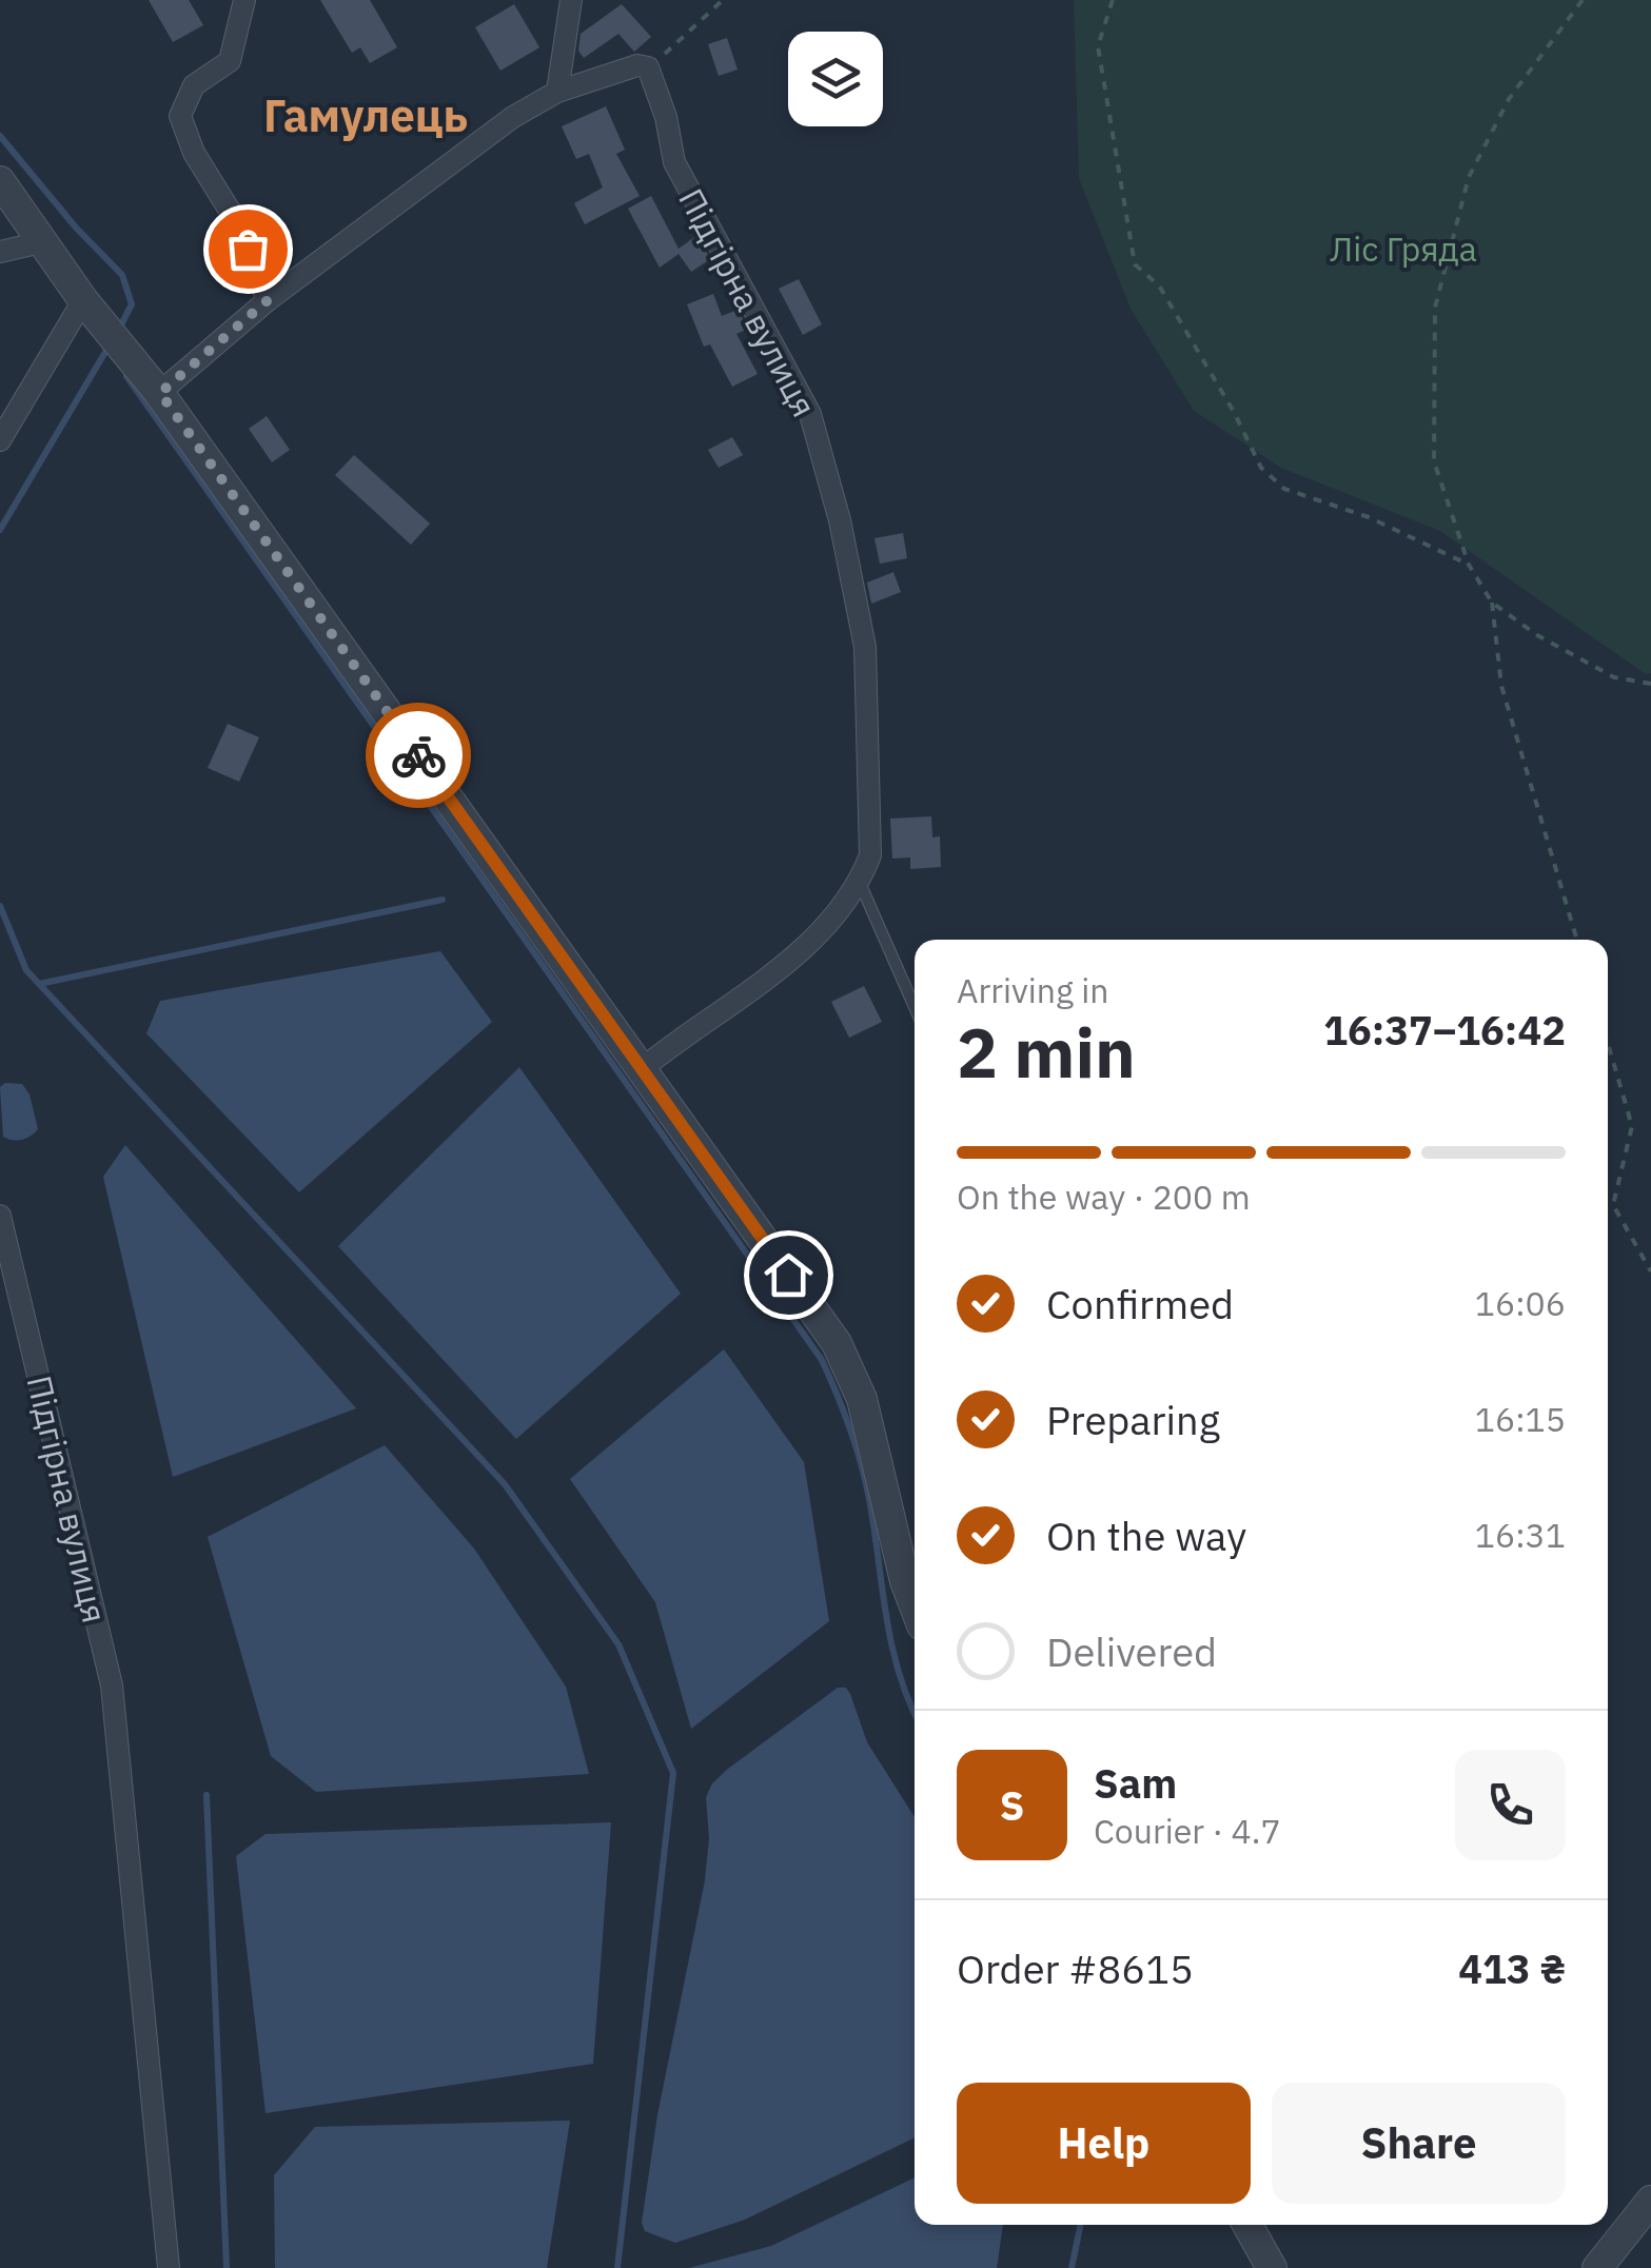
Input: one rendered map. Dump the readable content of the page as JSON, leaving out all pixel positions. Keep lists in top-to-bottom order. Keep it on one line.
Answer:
{"streets":{"street":["Підгірна вулиця"]},"districts":["Гамулець"],"parks":["Ліс Гряда"],"page":{"heading":["2 min","Arriving in","16:37–16:42"],"panel":["Sam","Courier · 4.7","Order #8615","413 ₴"],"bar":"On the way · 200 m","list":[["Confirmed","16:06"],["Preparing","16:15"],["On the way","16:31"],"Delivered"],"round":"S","buttons":["Help","Share"]}}
